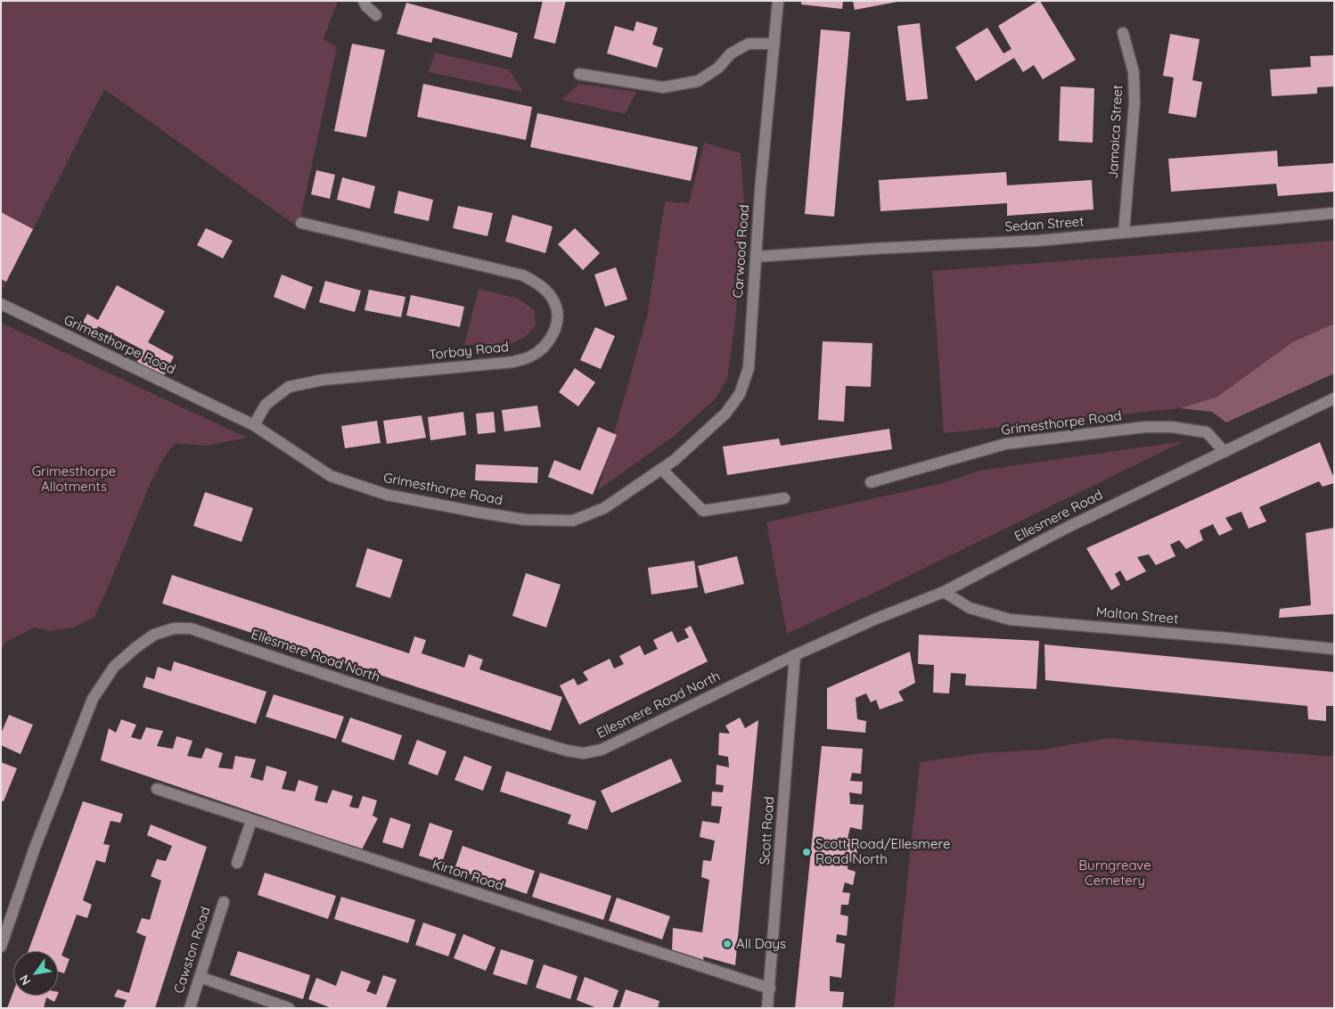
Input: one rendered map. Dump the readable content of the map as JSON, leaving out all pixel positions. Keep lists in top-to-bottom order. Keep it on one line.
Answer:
{"streets":{"street":["Jamaica Street","Sedan Street","Carwood Road","Grimesthorpe Road","Torbay Road","Ellesmere Road","Malton Street","Ellesmere Road North","Scott Road","Kirton Road","Cawston Road"]},"crossings":[["Jamaica Street","Sedan Street"],["Sedan Street","Carwood Road"],["Carwood Road","Grimesthorpe Road"],["Grimesthorpe Road","Torbay Road"],["Grimesthorpe Road","Ellesmere Road"],["Ellesmere Road","Malton Street"],["Ellesmere Road","Ellesmere Road North"],["Ellesmere Road","Scott Road"],["Ellesmere Road North","Scott Road"],["Scott Road","Kirton Road"]],"parks":["Grimesthorpe Allotments","Burngreave Cemetery"],"places":["Scott Road/Ellesmere Road North","All Days"],"north":"bottom left"}
